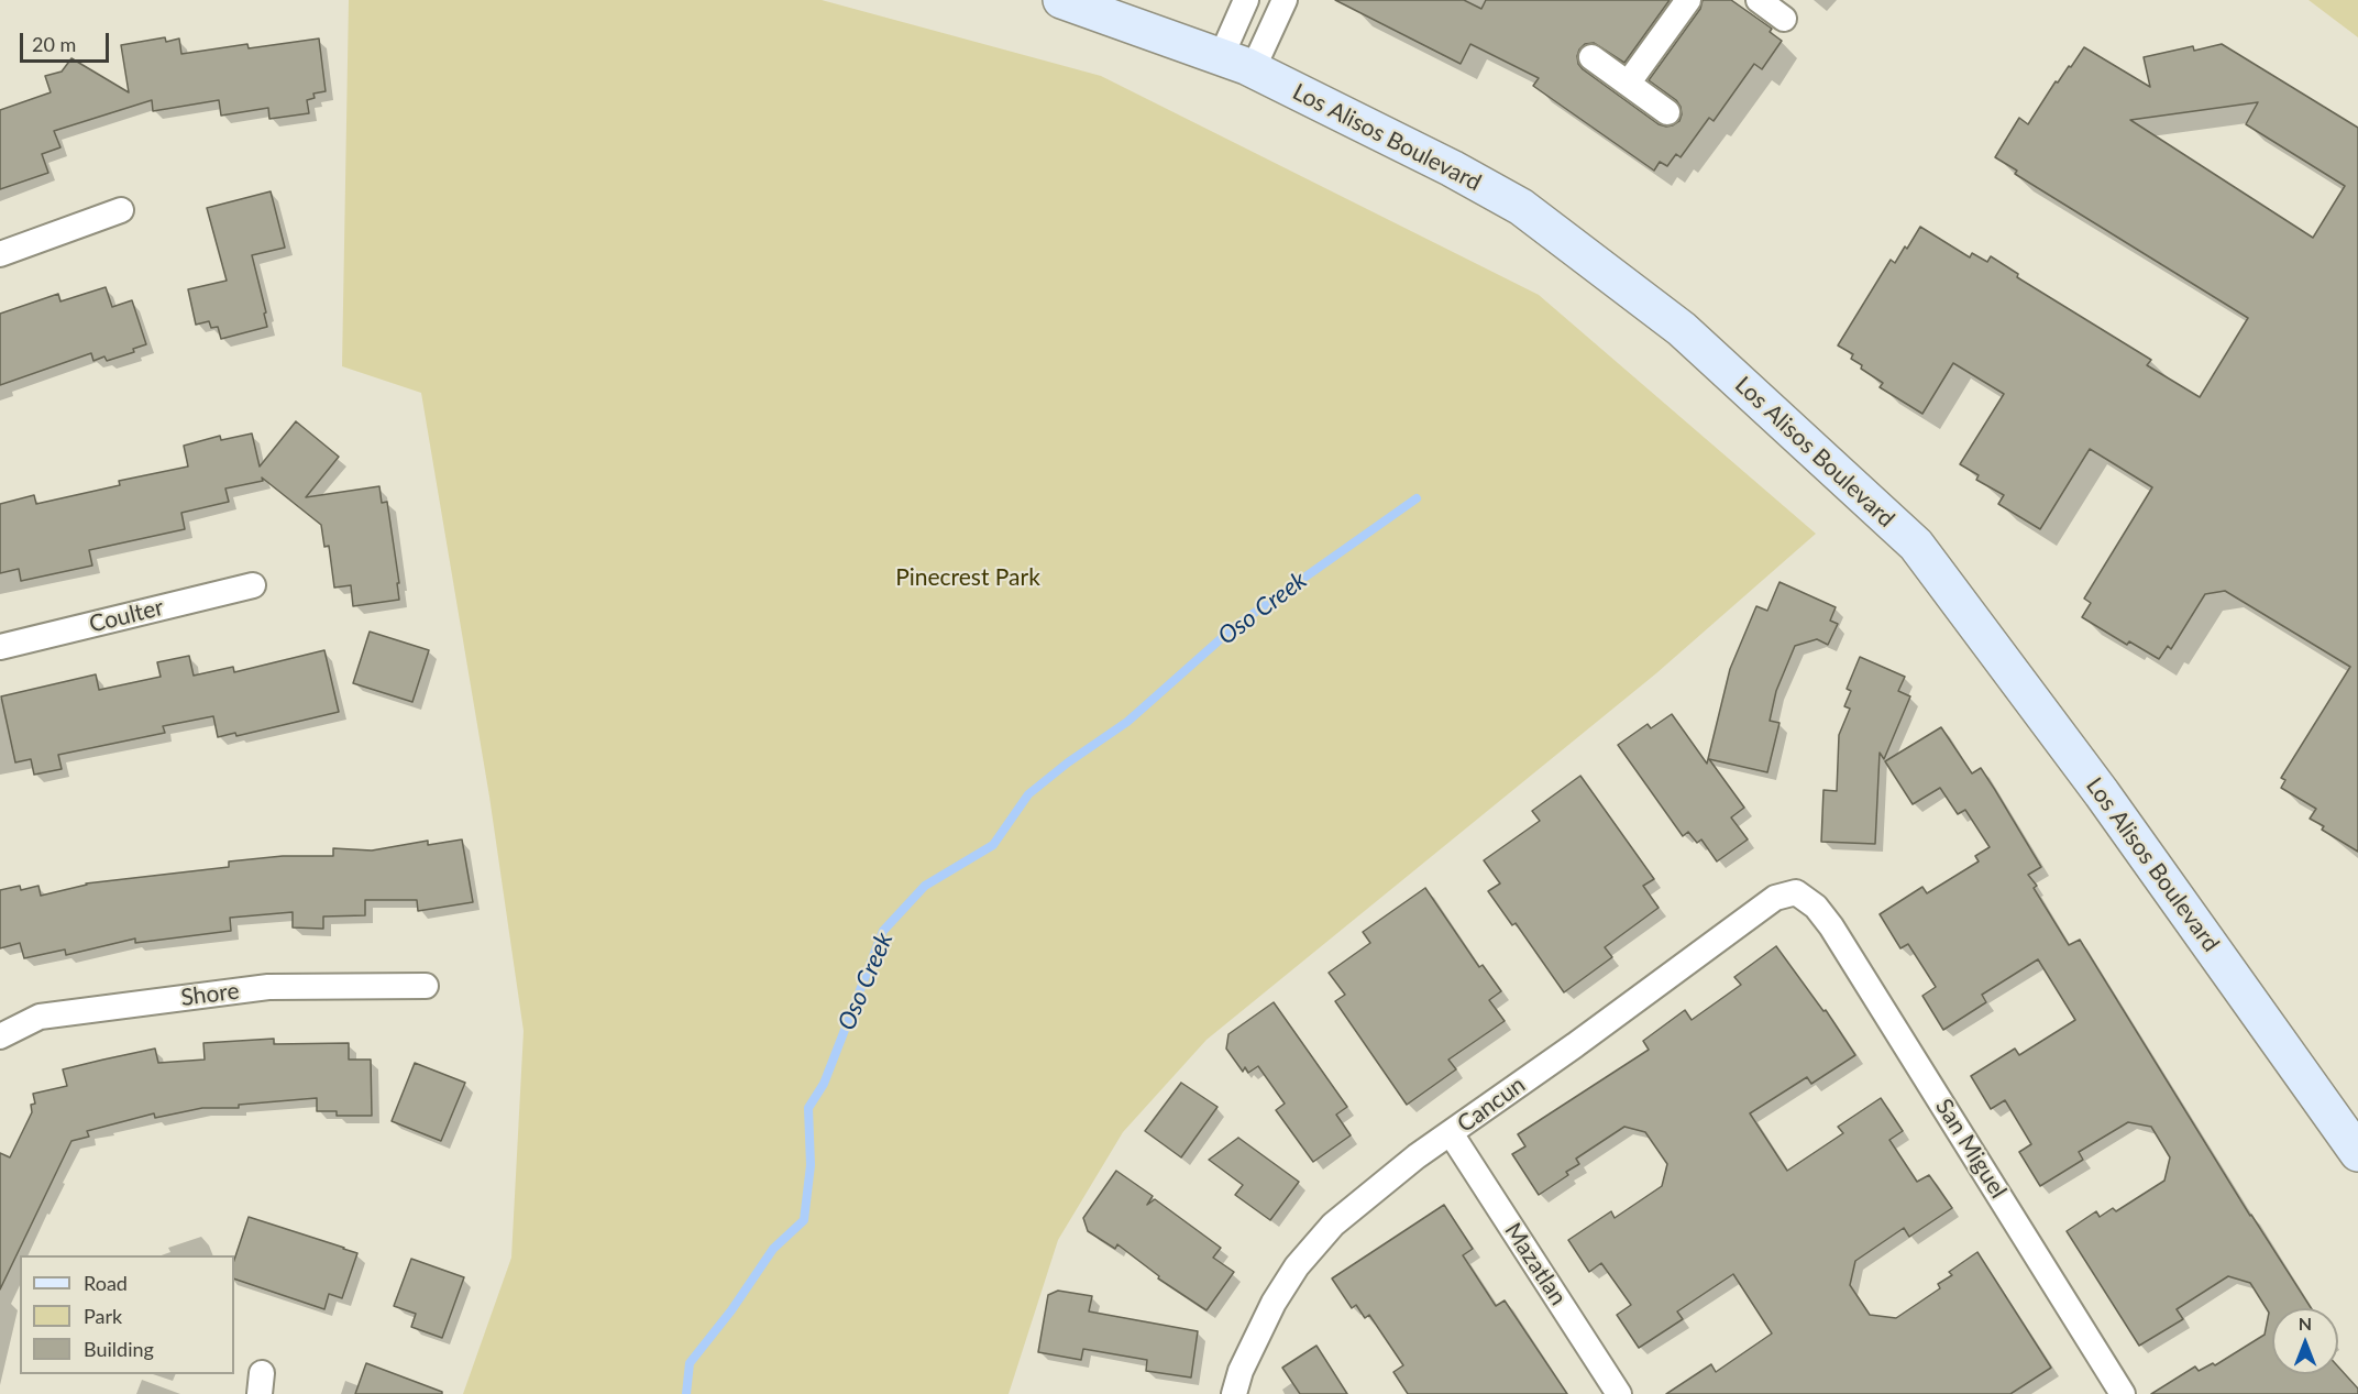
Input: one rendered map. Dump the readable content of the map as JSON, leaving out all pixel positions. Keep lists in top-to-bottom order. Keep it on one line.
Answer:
{"streets":{"main road":["Los Alisos Boulevard"],"street":["Coulter","Shore","Cancun","San Miguel","Mazatlan"]},"crossings":[["Cancun","San Miguel"],["Cancun","Mazatlan"]],"water":["Oso Creek"],"parks":["Pinecrest Park"],"legend":["Road","Park","Building"],"scale_bar":"20 m","north":"top"}
